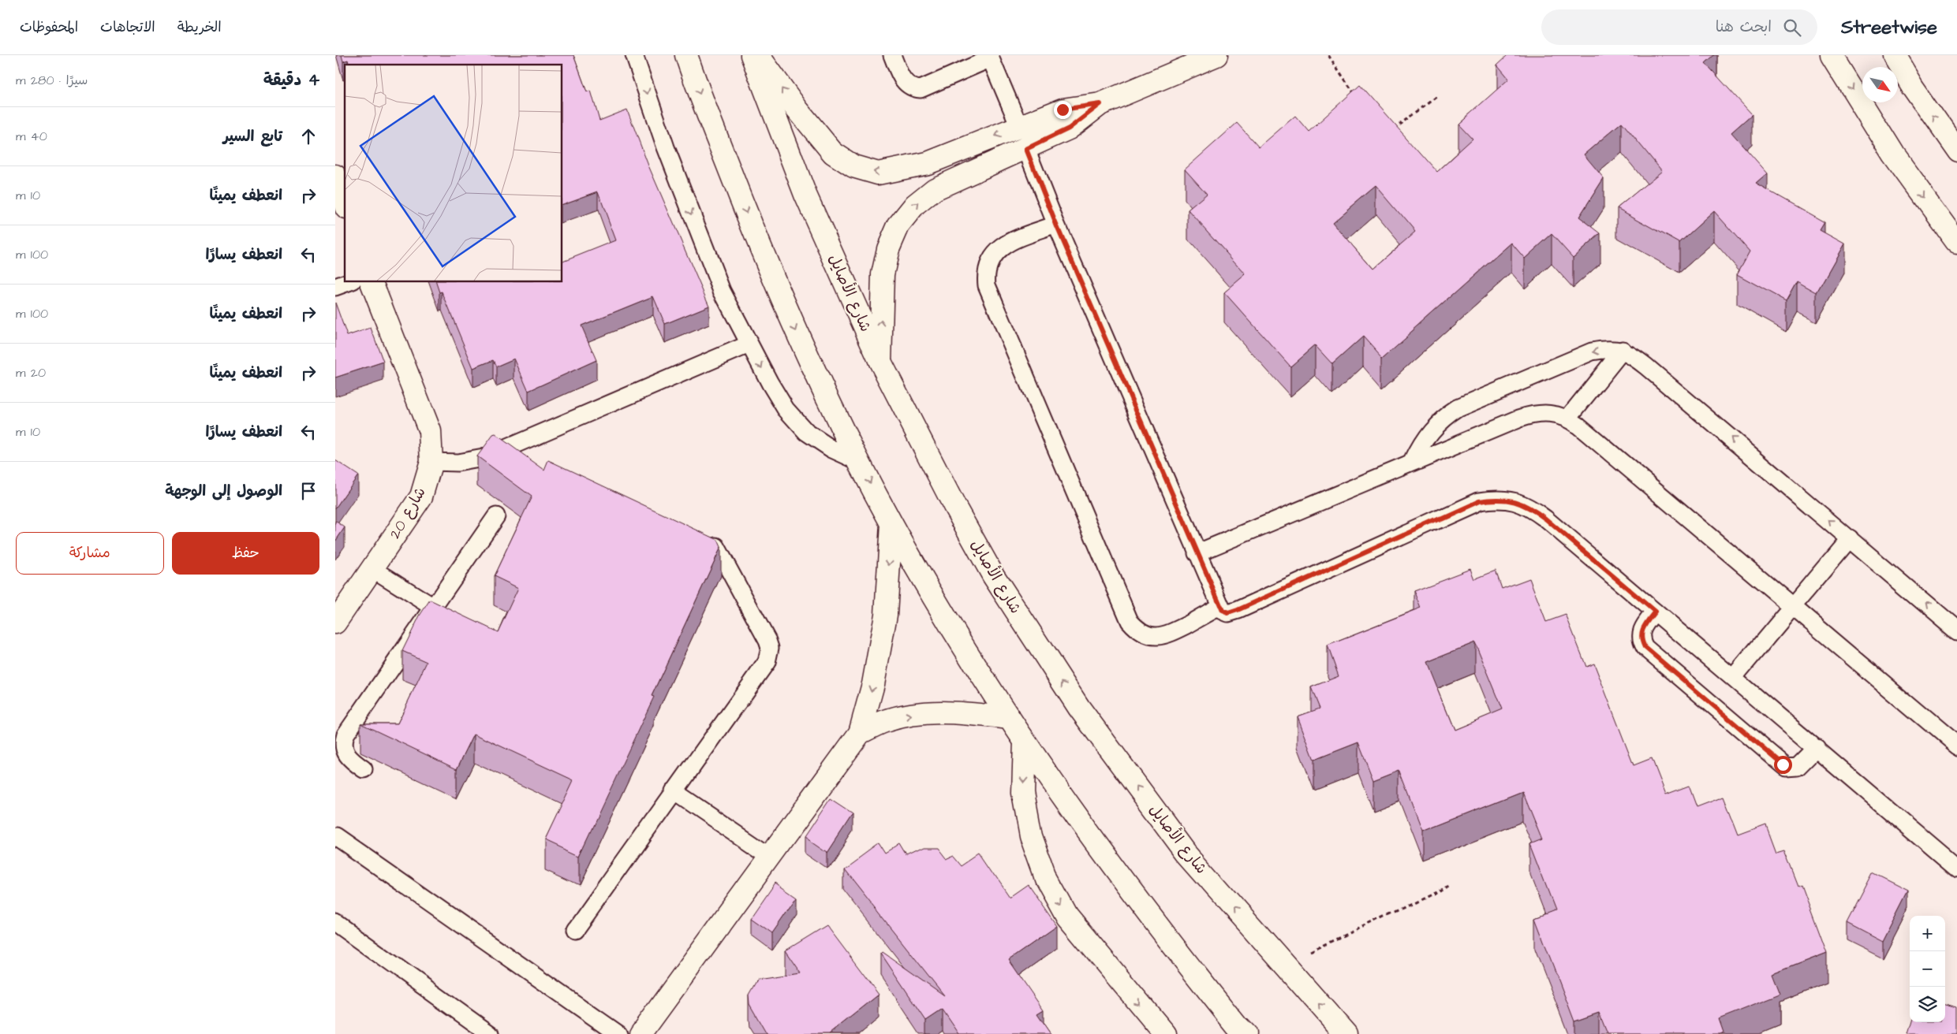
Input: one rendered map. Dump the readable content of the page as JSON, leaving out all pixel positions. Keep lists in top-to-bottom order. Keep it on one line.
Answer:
{"streets":{"street":["شارع الأصايل","شارع 20"]},"north":"bottom right","page":{"header":"Streetwise","search":"ابحث هنا","nav":["الخريطة","الاتجاهات","المحفوظات"],"heading":["4 دقيقة","سيرًا · 280 m"],"list":[["تابع السير","40 m"],["انعطف يمينًا","10 m"],["انعطف يسارًا","100 m"],["انعطف يمينًا","100 m"],["انعطف يمينًا","20 m"],["انعطف يسارًا","10 m"],"الوصول إلى الوجهة"],"buttons":["حفظ","مشاركة"],"map_buttons":["+","−"]}}
